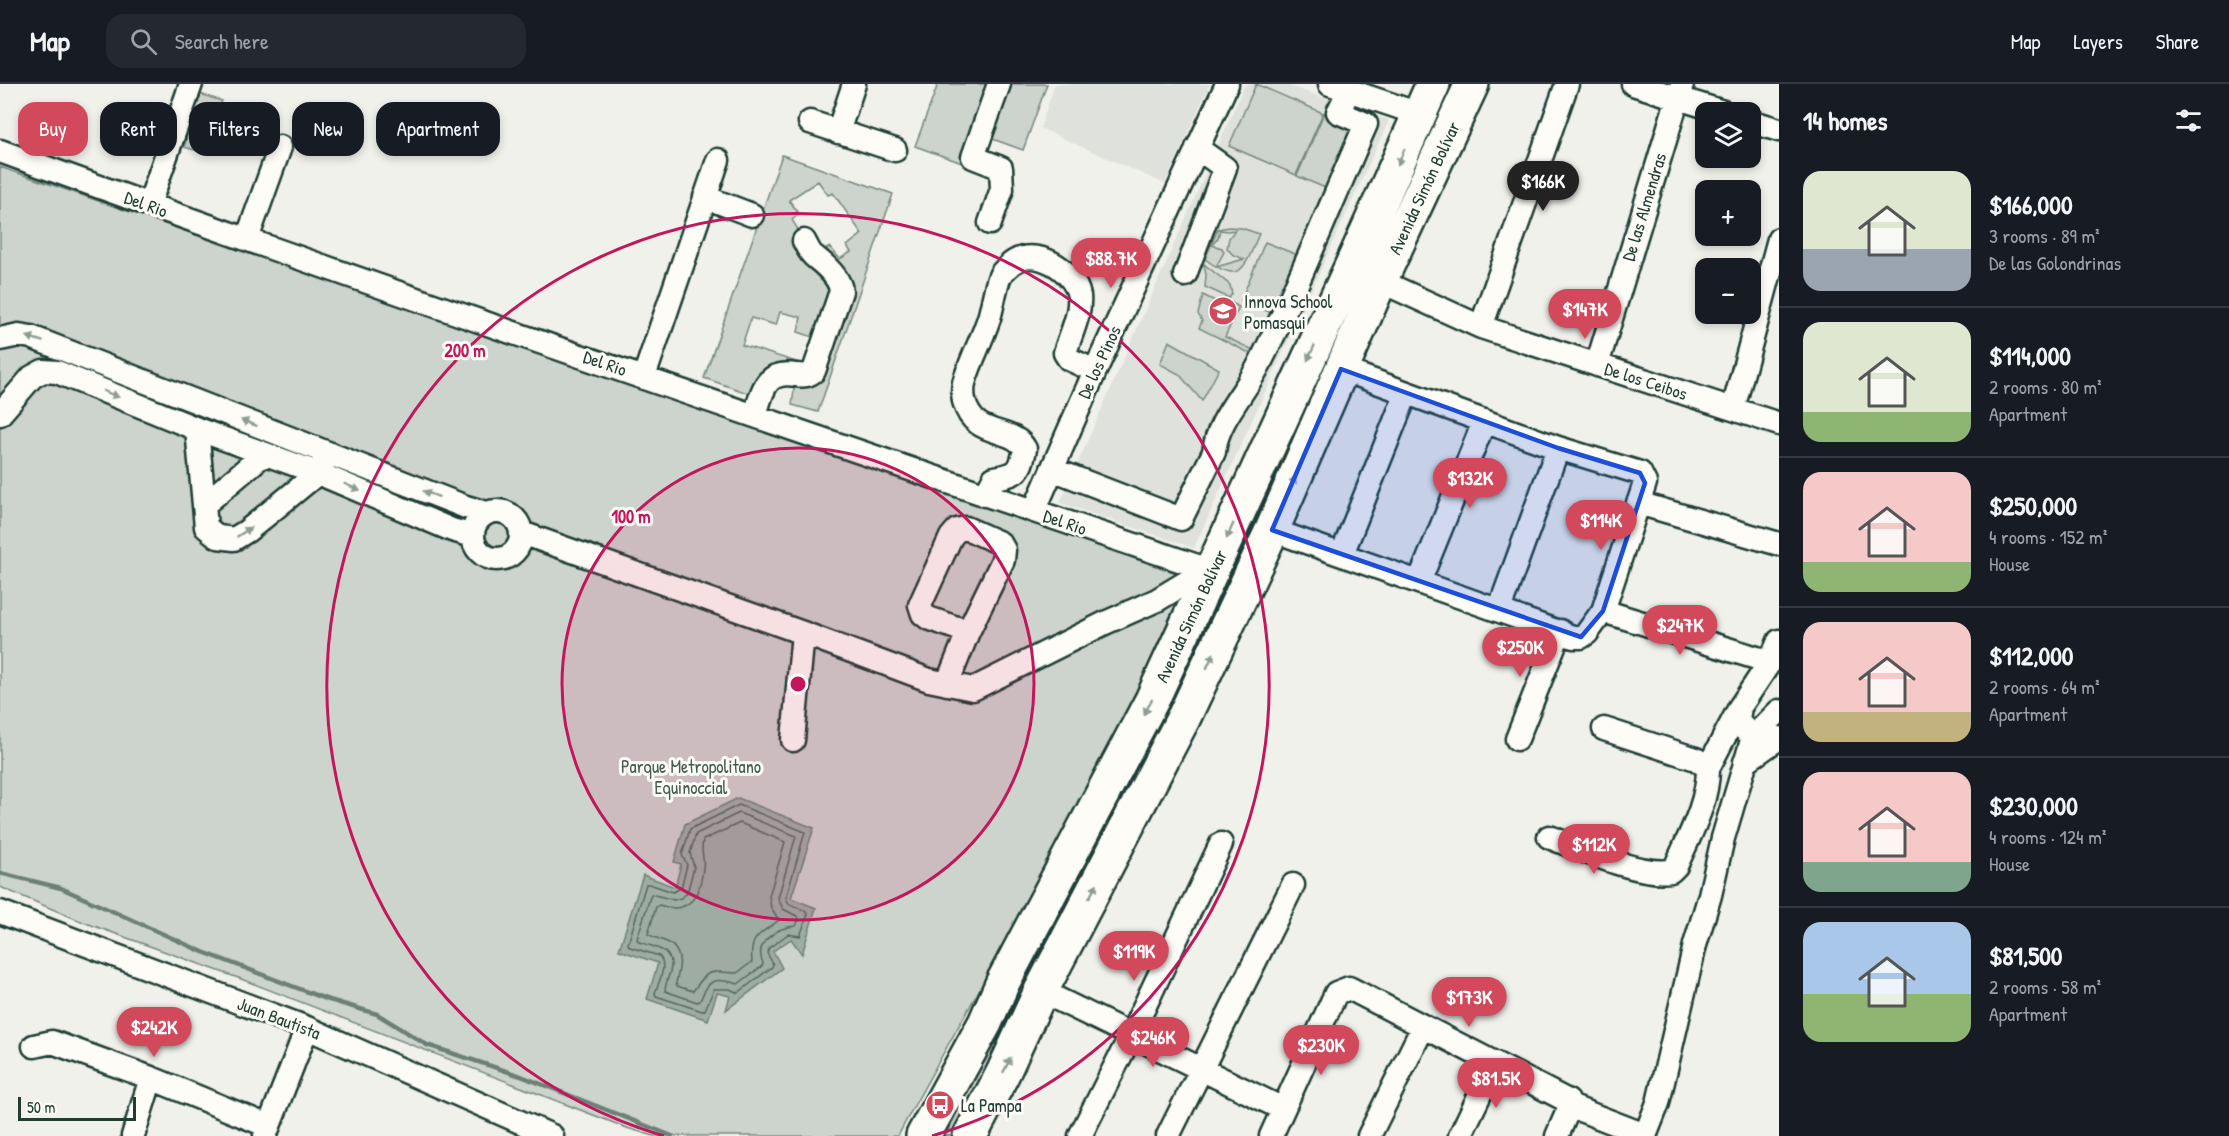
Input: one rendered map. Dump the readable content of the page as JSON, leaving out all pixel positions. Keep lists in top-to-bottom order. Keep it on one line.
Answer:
{"streets":{"highway":["Avenida Simón Bolívar"],"street":["Del Rio","De las Almendras","De los Pinos","De los Ceibos","Juan Bautista"]},"crossings":[["Avenida Simón Bolívar","Del Rio"],["Avenida Simón Bolívar","De los Ceibos"],["Del Rio","De los Pinos"],["De las Almendras","De los Ceibos"]],"parks":["Parque Metropolitano Equinoccial"],"places":{"school or university":["Innova School Pomasqui"],"bus stop":["La Pampa"]},"scale_bar":"50 m","page":{"header":"Map","search":"Search here","nav":["Map","Layers","Share"],"heading":"14 homes","map_buttons":["+","−"],"chip":["Buy","Rent","Filters","New","Apartment"],"list":[{"name":"$166,000","note":"3 rooms · 89 m² · De las Golondrinas"},{"name":"$114,000","note":"2 rooms · 80 m² · Apartment"},{"name":"$250,000","note":"4 rooms · 152 m² · House"},{"name":"$112,000","note":"2 rooms · 64 m² · Apartment"},{"name":"$230,000","note":"4 rooms · 124 m² · House"},{"name":"$81,500","note":"2 rooms · 58 m² · Apartment"}],"price":["$166K","$88.7K","$147K","$132K","$114K","$247K","$250K","$112K","$119K","$173K","$242K","$246K","$230K","$81.5K"],"scale":"50 m"},"rings":["200 m","100 m"]}
